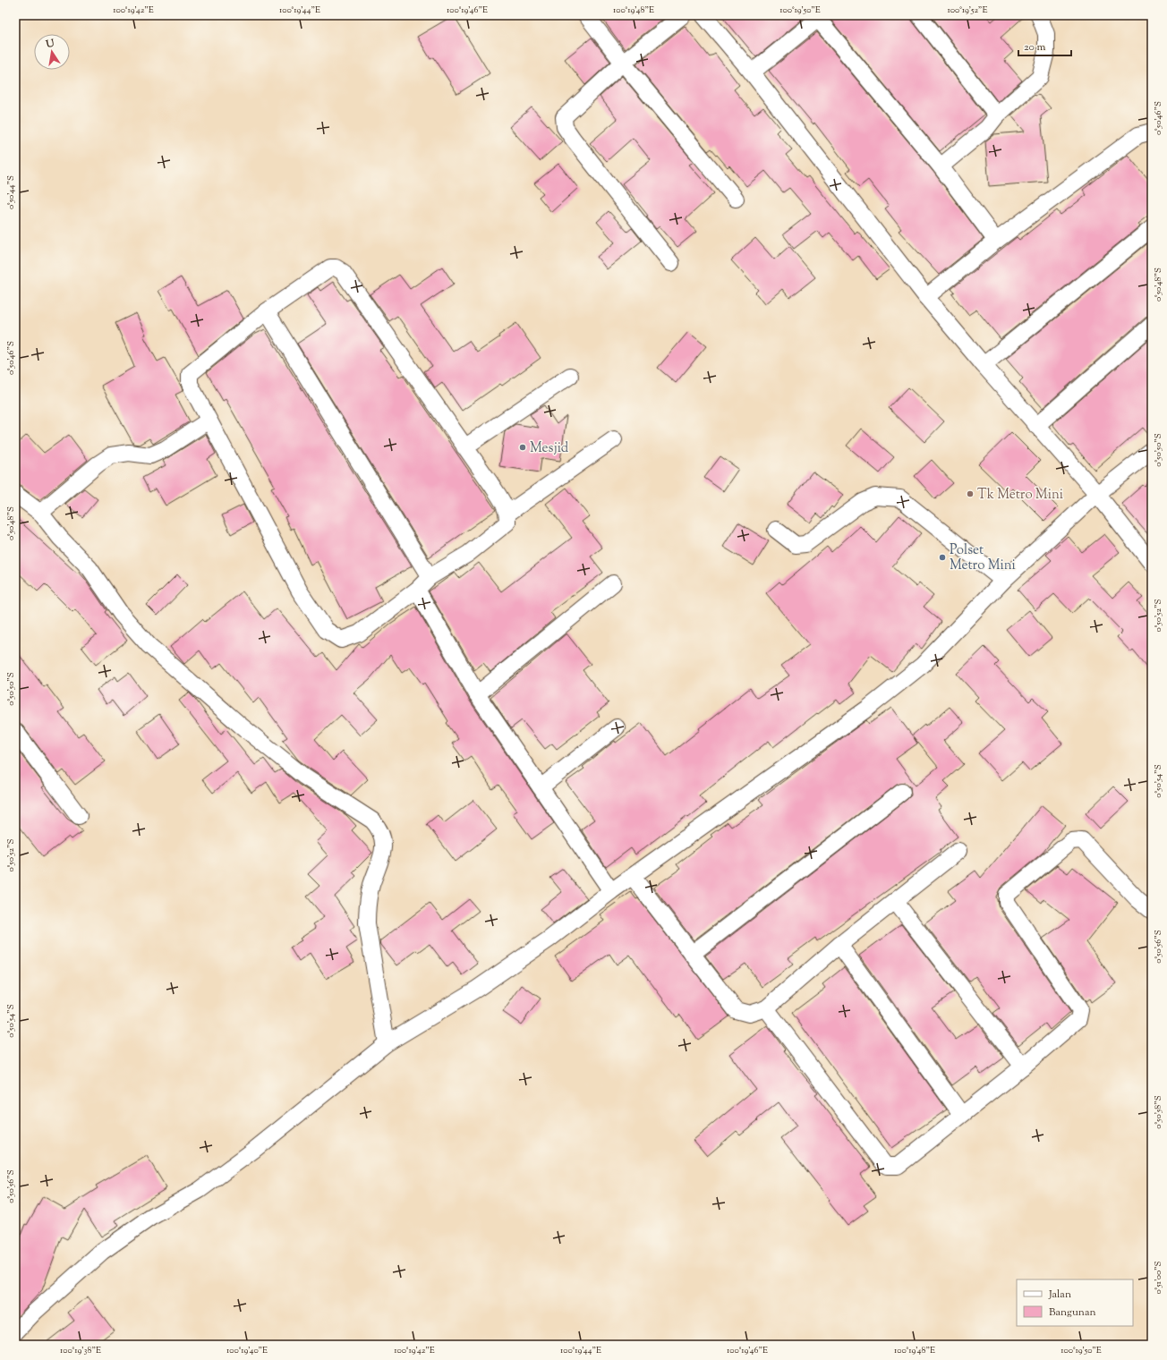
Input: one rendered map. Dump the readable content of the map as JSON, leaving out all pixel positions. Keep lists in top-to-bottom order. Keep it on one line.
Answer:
{"places":["Mesjid","Tk Metro Mini","Polset Metro Mini"],"legend":["Jalan","Bangunan"],"scale_bar":"20 m","north":"top","coordinates":["100°19'42\"E","100°19'44\"E","100°19'46\"E","100°19'48\"E","100°19'50\"E","100°19'52\"E","0°50'46\"S","0°50'44\"S","0°50'48\"S","0°50'50\"S","0°50'52\"S","0°50'54\"S","0°50'56\"S","0°50'58\"S","0°51'00\"S","100°19'38\"E","100°19'40\"E"]}
